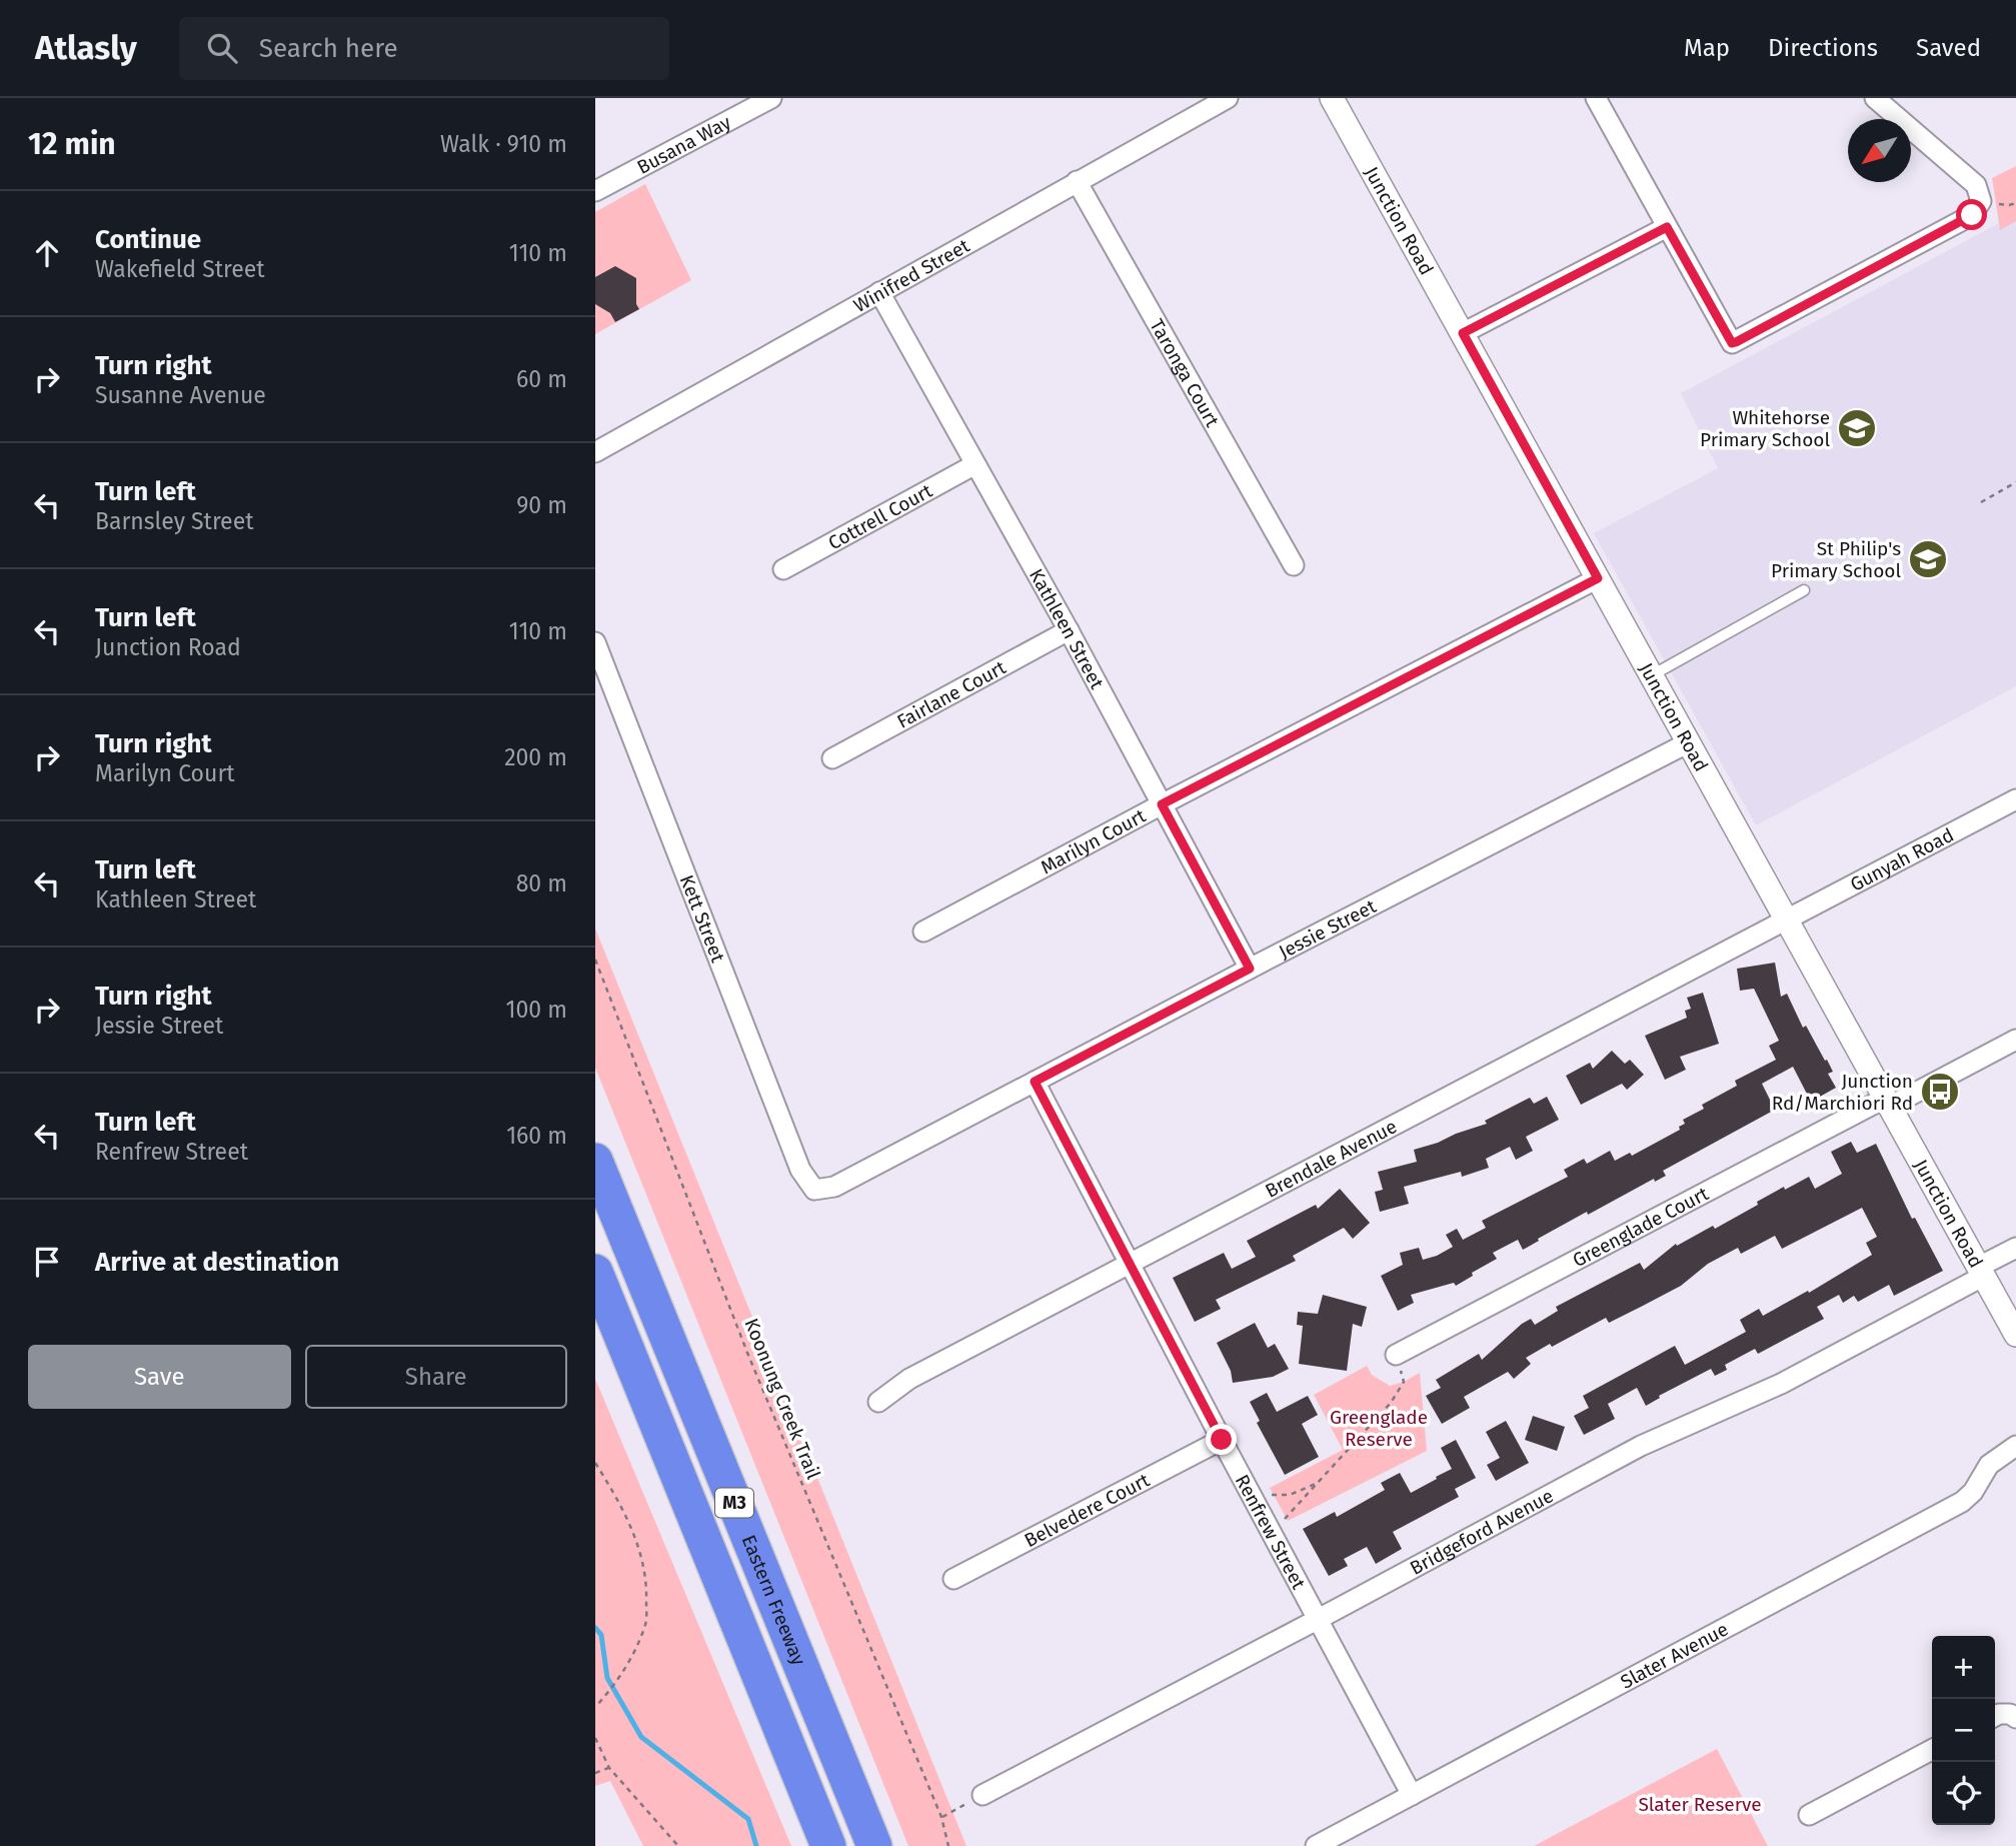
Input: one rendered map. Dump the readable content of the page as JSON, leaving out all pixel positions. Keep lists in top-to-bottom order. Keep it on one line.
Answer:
{"streets":{"highway":["M3","Eastern Freeway"],"street":["Busana Way","Junction Road","Winifred Street","Taronga Court","Cottrell Court","Kathleen Street","Fairlane Court","Marilyn Court","Gunyah Road","Kett Street","Jessie Street","Brendale Avenue","Greenglade Court","Belvedere Court","Renfrew Street","Bridgeford Avenue","Slater Avenue"],"path":["Koonung Creek Trail"]},"crossings":[["Junction Road","Marilyn Court"],["Junction Road","Gunyah Road"],["Junction Road","Jessie Street"],["Junction Road","Brendale Avenue"],["Junction Road","Greenglade Court"],["Junction Road","Bridgeford Avenue"],["Winifred Street","Taronga Court"],["Winifred Street","Kathleen Street"],["Cottrell Court","Kathleen Street"],["Kathleen Street","Fairlane Court"],["Kathleen Street","Marilyn Court"],["Kathleen Street","Jessie Street"],["Gunyah Road","Brendale Avenue"],["Kett Street","Jessie Street"],["Jessie Street","Renfrew Street"],["Brendale Avenue","Renfrew Street"],["Belvedere Court","Renfrew Street"],["Renfrew Street","Bridgeford Avenue"],["Renfrew Street","Slater Avenue"]],"parks":["Greenglade Reserve","Slater Reserve"],"places":{"school or university":["Whitehorse Primary School","St Philip's Primary School"],"bus stop":["Junction Rd/Marchiori Rd"]},"north":"bottom left","page":{"header":"Atlasly","search":"Search here","nav":["Map","Directions","Saved"],"heading":["12 min","Walk · 910 m"],"list":[["Continue","Wakefield Street","110 m"],["Turn right","Susanne Avenue","60 m"],["Turn left","Barnsley Street","90 m"],["Turn left","Junction Road","110 m"],["Turn right","Marilyn Court","200 m"],["Turn left","Kathleen Street","80 m"],["Turn right","Jessie Street","100 m"],["Turn left","Renfrew Street","160 m"],"Arrive at destination"],"buttons":["Save","Share"],"map_buttons":["+","−"]}}
